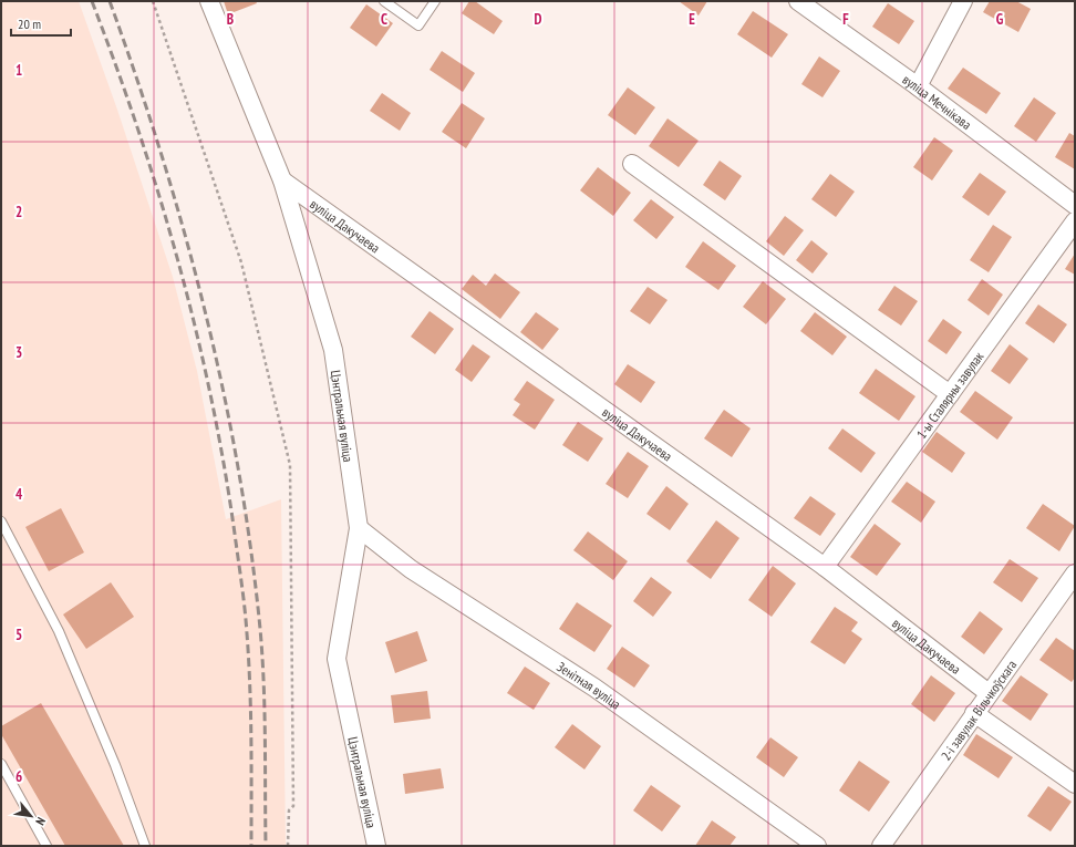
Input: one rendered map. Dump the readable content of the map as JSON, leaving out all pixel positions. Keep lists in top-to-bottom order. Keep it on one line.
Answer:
{"streets":{"street":["вуліца Мечнікава","вуліца Дакучаева","1-ы Сталярны завулак","Цэнтральная вуліца","Зенітная вуліца","2-і завулак Вільчкоўскага"]},"crossings":[["вуліца Дакучаева","1-ы Сталярны завулак"],["вуліца Дакучаева","Цэнтральная вуліца"],["вуліца Дакучаева","2-і завулак Вільчкоўскага"],["Цэнтральная вуліца","Зенітная вуліца"]],"scale_bar":"20 m","north":"bottom right","grid":{"columns":["B","C","D","E","F","G"],"rows":["1","2","3","4","5","6"]}}
